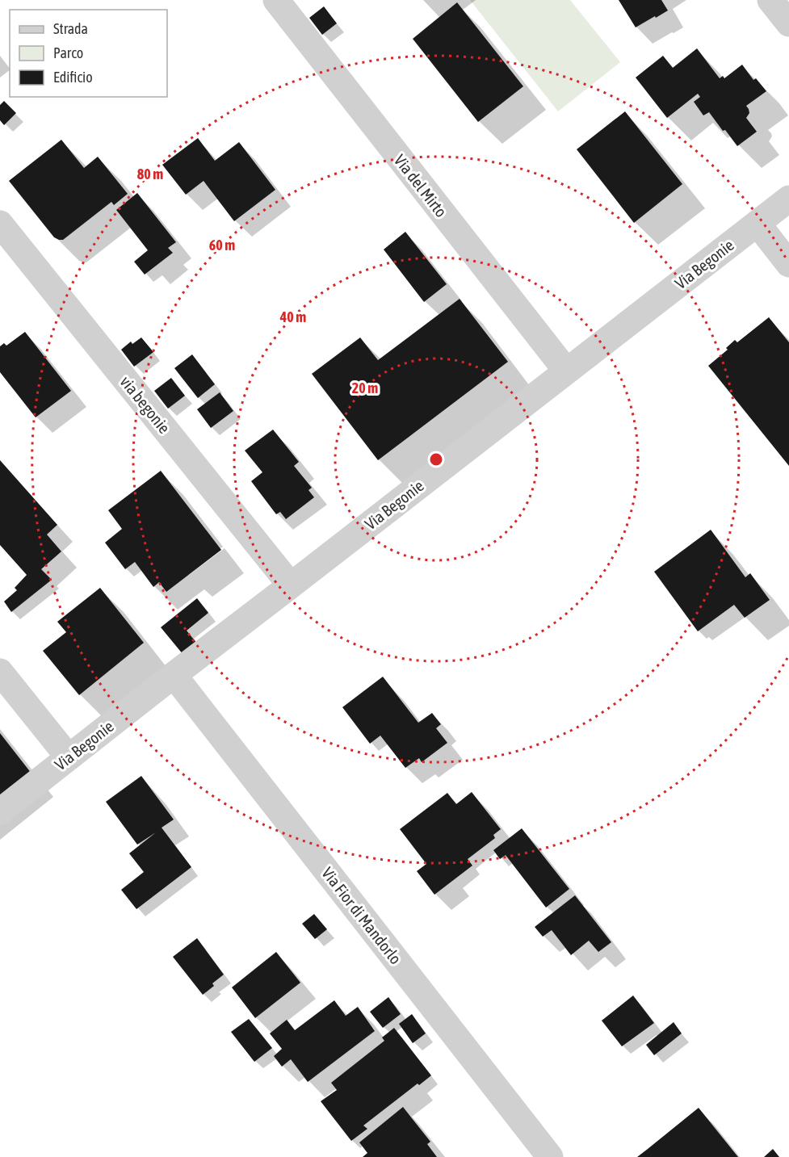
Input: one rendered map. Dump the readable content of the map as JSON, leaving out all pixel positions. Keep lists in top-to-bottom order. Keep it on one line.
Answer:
{"streets":{"street":["Via del Mirto","Via Begonie","via begonie","Via Fior di Mandorlo"]},"crossings":[["Via del Mirto","Via Begonie"],["Via Begonie","via begonie"],["Via Begonie","Via Fior di Mandorlo"]],"legend":["Strada","Parco","Edificio"],"rings":["80 m","60 m","40 m","20 m"]}
